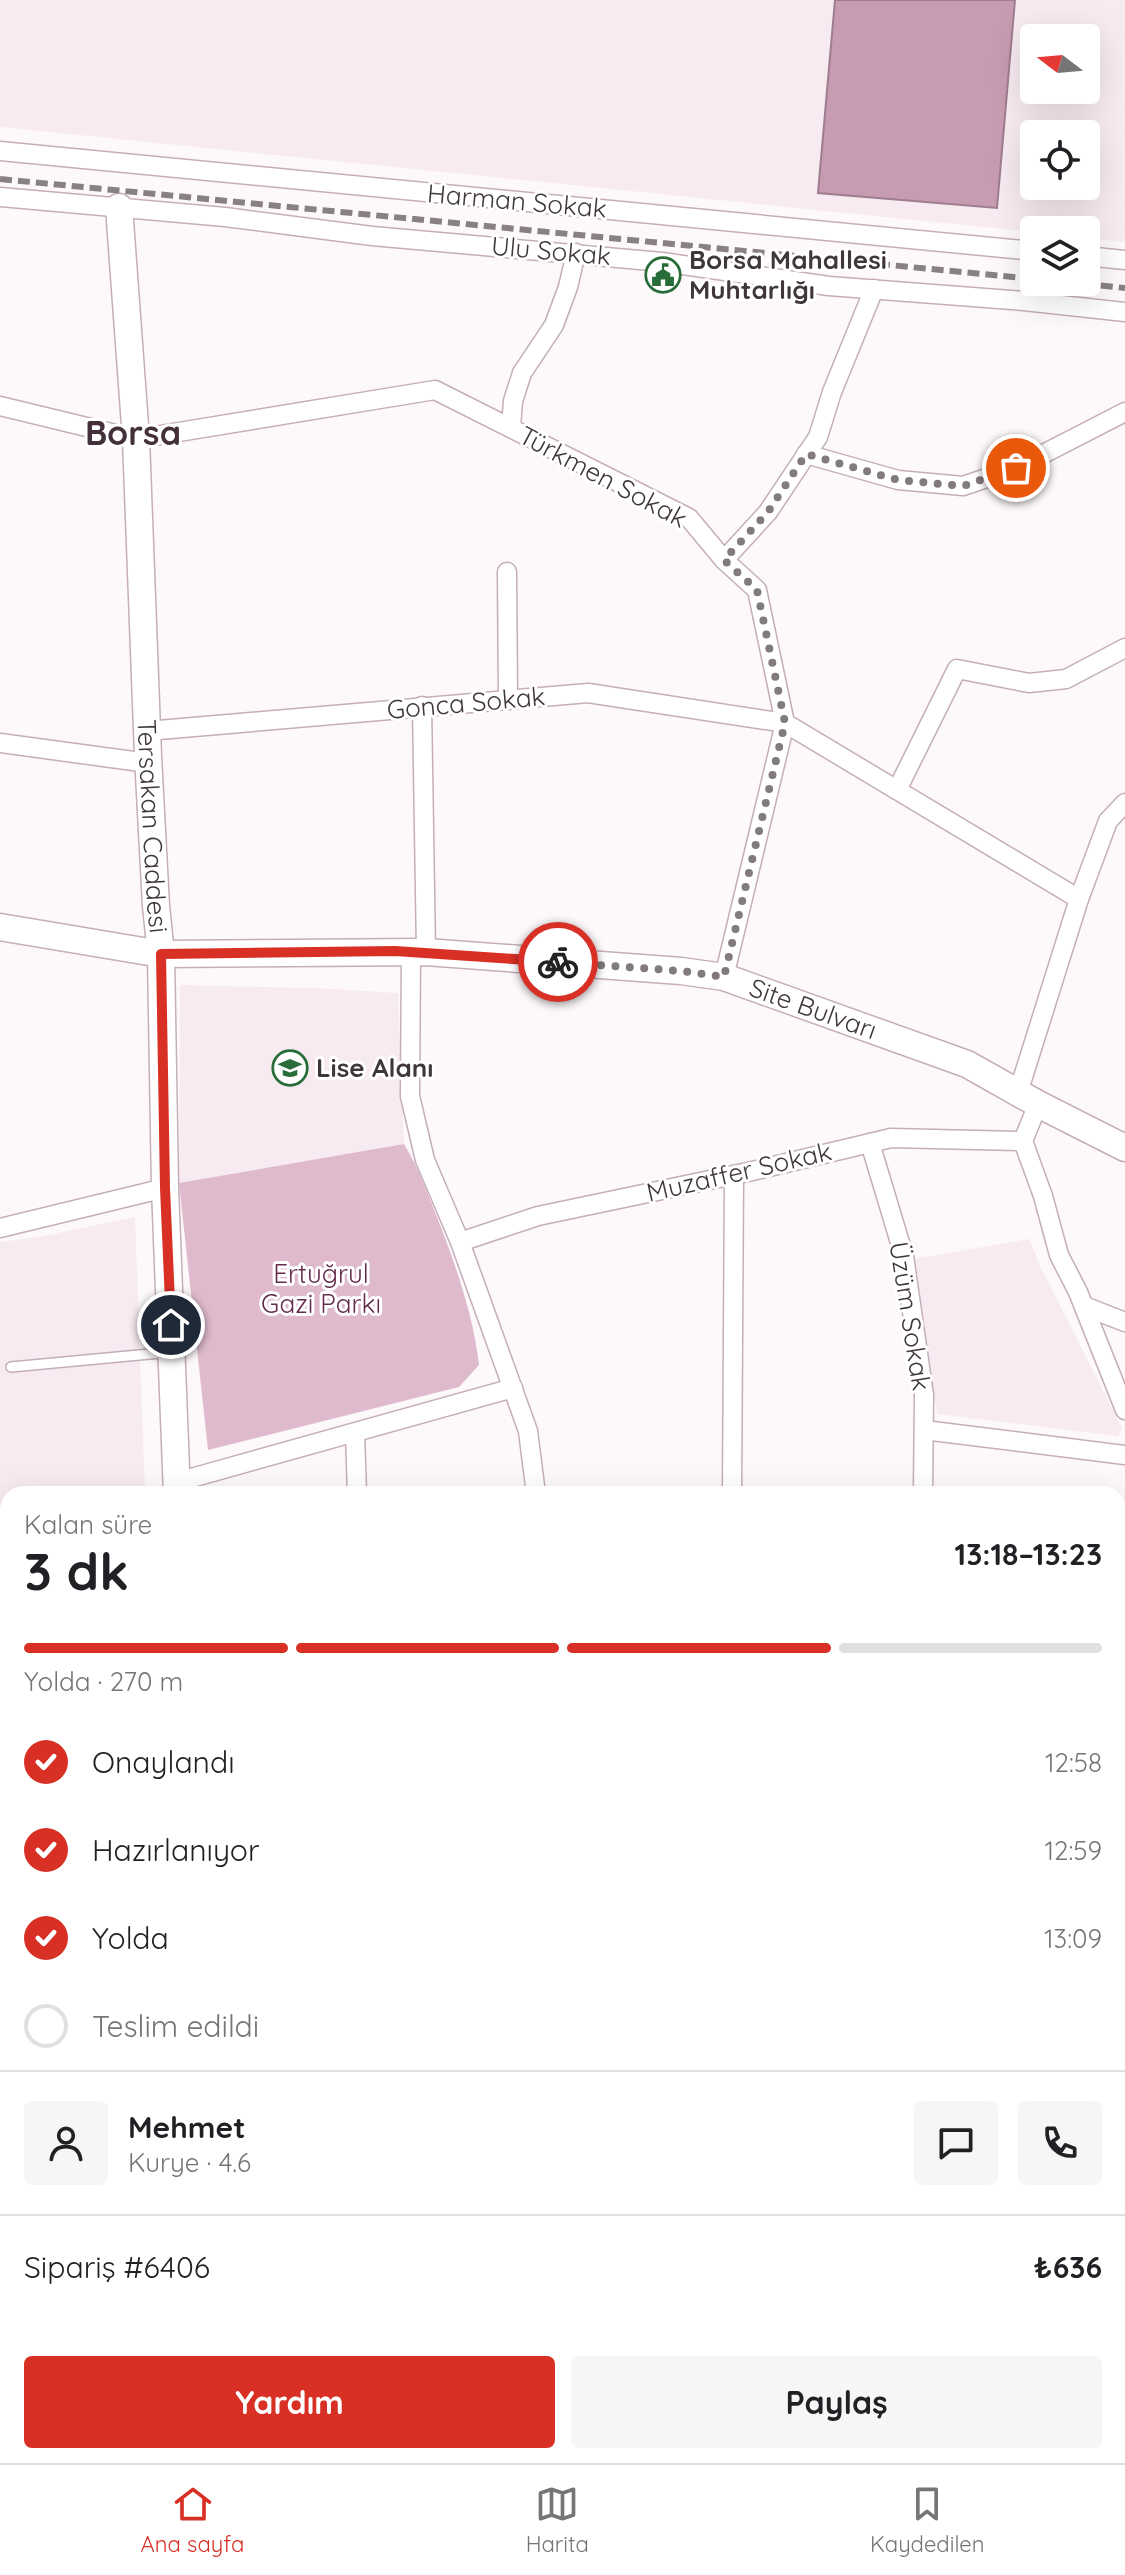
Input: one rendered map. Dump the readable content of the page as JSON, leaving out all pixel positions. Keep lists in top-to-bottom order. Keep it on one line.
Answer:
{"streets":{"street":["Harman Sokak","Ulu Sokak","Türkmen Sokak","Gonca Sokak","Tersakan Caddesi","Site Bulvarı","Muzaffer Sokak","Üzüm Sokak"]},"crossings":[["Ulu Sokak","Tersakan Caddesi"],["Türkmen Sokak","Gonca Sokak"],["Türkmen Sokak","Tersakan Caddesi"],["Gonca Sokak","Tersakan Caddesi"],["Tersakan Caddesi","Site Bulvarı"],["Muzaffer Sokak","Üzüm Sokak"]],"districts":["Borsa"],"parks":["Ertuğrul Gazi Parkı"],"places":{"public building":["Borsa Mahallesi Muhtarlığı"],"school or university":["Lise Alanı"]},"north":"left","page":{"heading":["3 dk","Kalan süre","13:18–13:23"],"panel":["Mehmet","Kurye · 4.6","Sipariş #6406","₺636"],"bar":"Yolda · 270 m","list":[["Onaylandı","12:58"],["Hazırlanıyor","12:59"],["Yolda","13:09"],"Teslim edildi"],"buttons":["Yardım","Paylaş"],"tabs":["Ana sayfa","Harita","Kaydedilen"]}}
